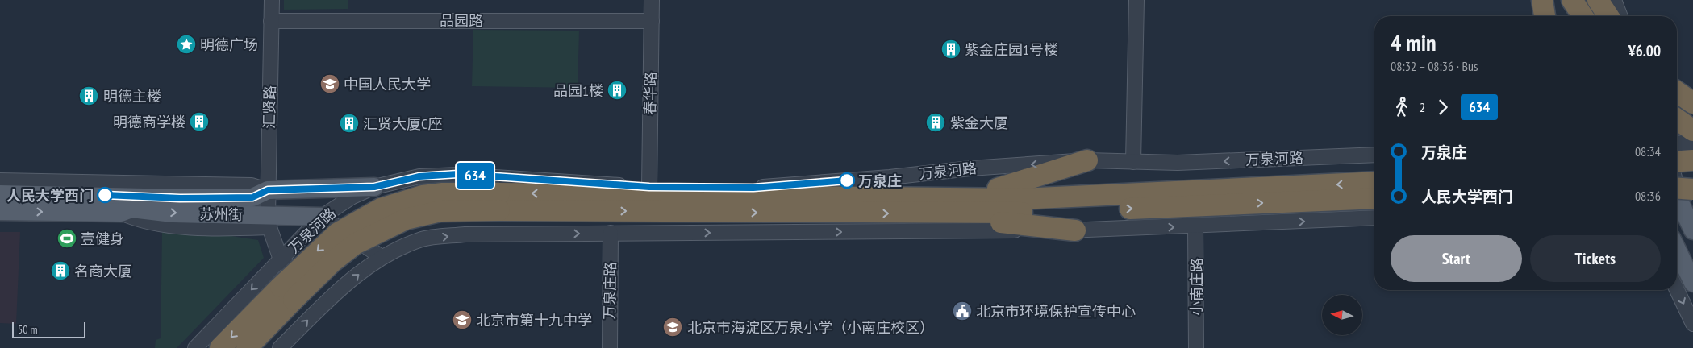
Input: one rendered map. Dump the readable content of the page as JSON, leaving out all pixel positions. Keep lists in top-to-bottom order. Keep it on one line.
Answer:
{"streets":{"highway":["万泉河路"],"main road":["苏州街"],"street":["品园路","春华路","汇贤路","小南庄路","万泉庄路"]},"crossings":[["品园路","春华路"],["品园路","汇贤路"],["春华路","万泉河路"],["汇贤路","万泉河路"],["汇贤路","苏州街"],["万泉河路","苏州街"]],"places":{"place":["明德广场"],"building":["紫金庄园1号楼","品园1楼","明德主楼","明德商学楼","紫金大厦","汇贤大厦C座","名商大厦"],"school or university":["中国人民大学","北京市第十九中学","北京市海淀区万泉小学（小南庄校区）"],"other":["万泉庄","人民大学西门"],"sports":["壹健身"],"public building":["北京市环境保护宣传中心"]},"lines":["bus line 634"],"scale_bar":"50 m","north":"left","page":{"on_map":"634","heading":["4 min","08:32 – 08:36 · Bus","¥6.00"],"legs":["2","634"],"list":[{"name":"万泉庄","value":"08:34"},{"name":"人民大学西门","value":"08:36"}],"buttons":["Start","Tickets"],"scale":"50 m"}}
